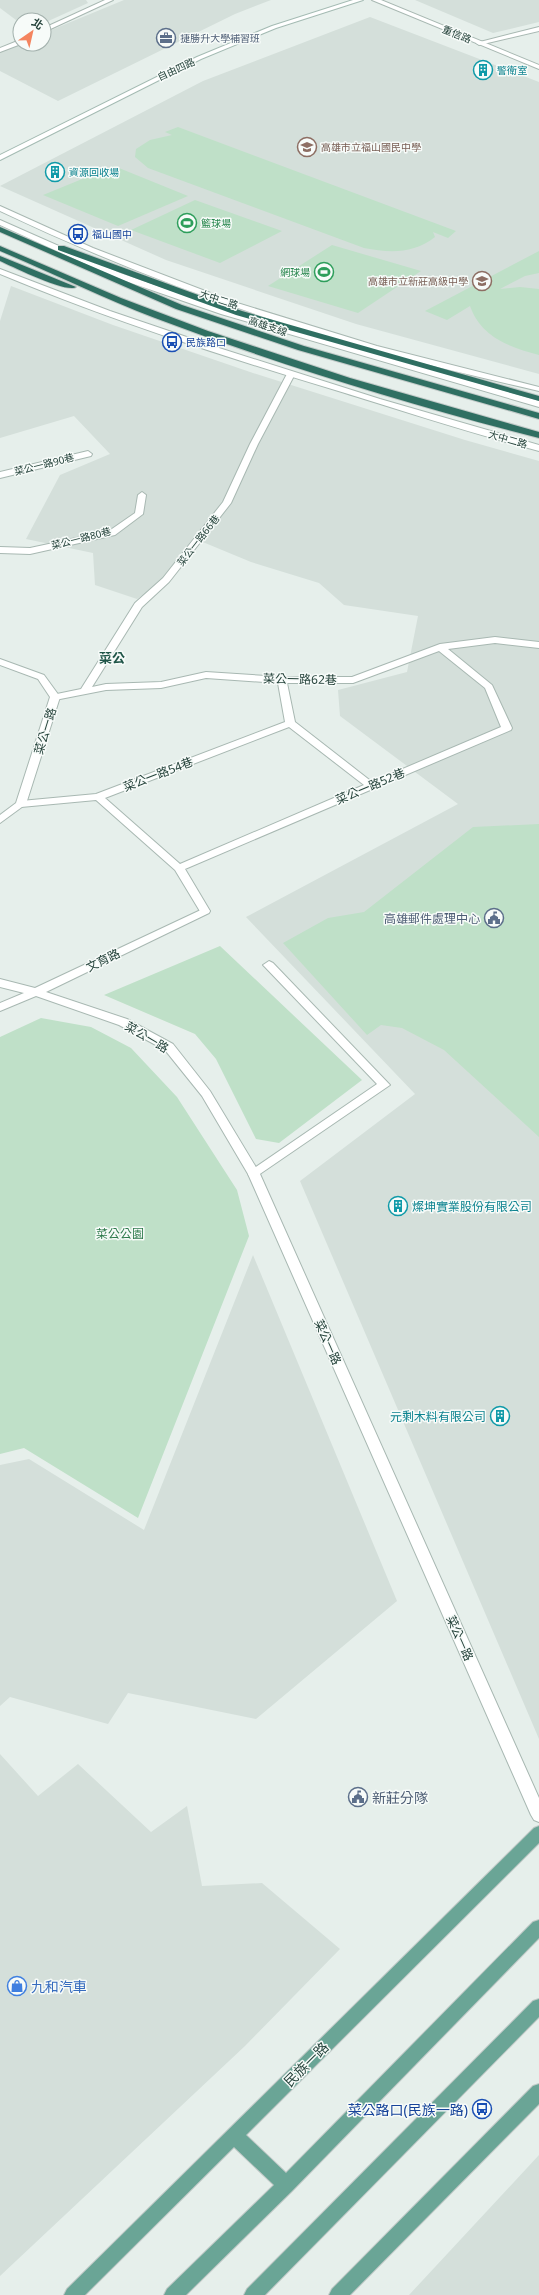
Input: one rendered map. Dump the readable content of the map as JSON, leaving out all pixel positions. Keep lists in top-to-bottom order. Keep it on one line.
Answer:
{"streets":{"highway":["高雄支線"],"main road":["民族一路"],"street":["重信路","自由四路","大中二路","菜公一路90巷","菜公一路80巷","菜公一路66巷","菜公一路62巷","菜公一路","菜公一路54巷","菜公一路52巷","文育路"]},"crossings":[["大中二路","菜公一路66巷"],["菜公一路66巷","菜公一路62巷"],["菜公一路62巷","菜公一路"],["菜公一路62巷","菜公一路52巷"],["菜公一路","菜公一路54巷"],["菜公一路","文育路"],["菜公一路52巷","文育路"]],"districts":["菜公"],"parks":["菜公公園"],"places":{"office":["捷勝升大學補習班"],"building":["警衛室","資源回收場","燦坤實業股份有限公司","元剩木料有限公司"],"school or university":["高雄市立福山國民中學","高雄市立新莊高級中學"],"sports":["籃球場","網球場"],"bus stop":["福山國中","民族路口","菜公路口(民族一路)"],"public building":["高雄郵件處理中心","新莊分隊"],"shop":["九和汽車"]},"north":"top right"}
